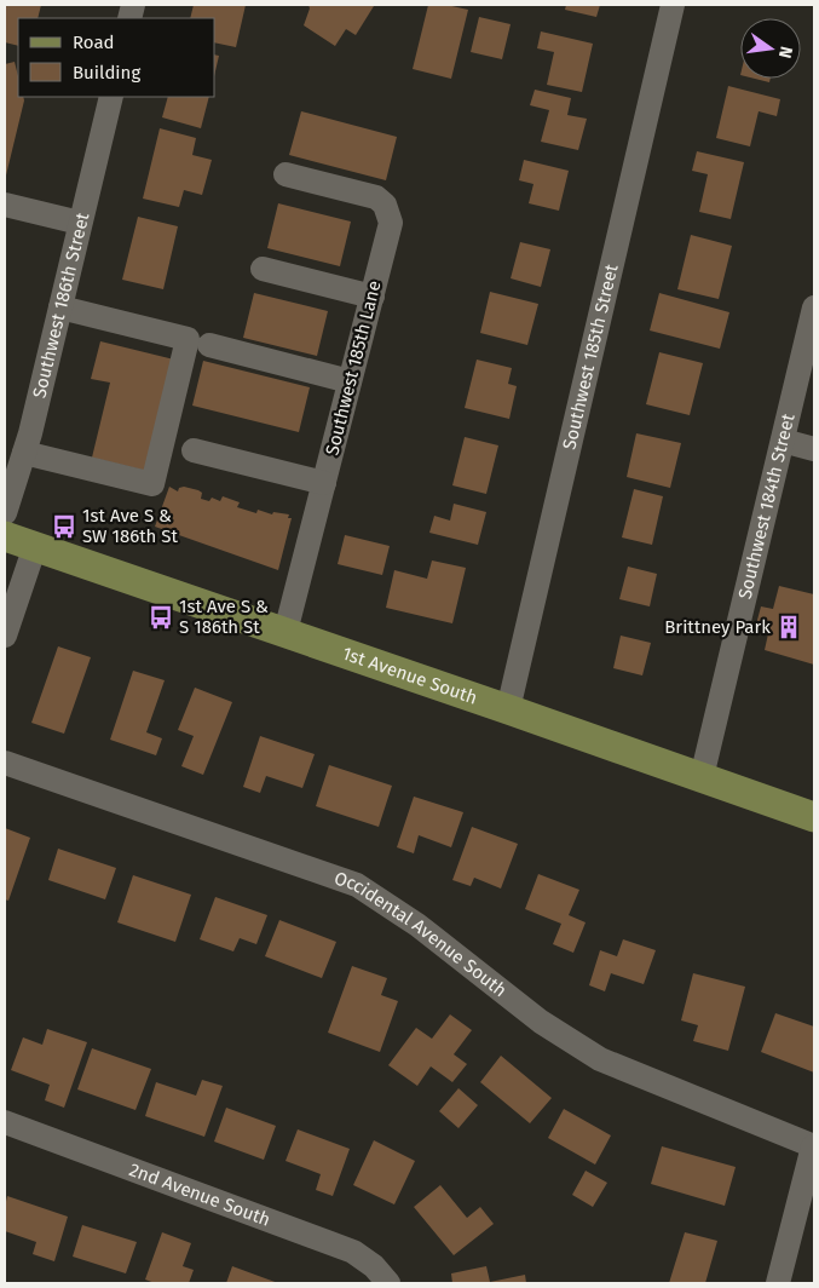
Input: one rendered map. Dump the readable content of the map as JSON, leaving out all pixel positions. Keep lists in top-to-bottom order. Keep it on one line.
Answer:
{"streets":{"main road":["1st Avenue South"],"street":["Southwest 186th Street","Southwest 185th Street","Southwest 185th Lane","Southwest 184th Street","Occidental Avenue South","2nd Avenue South"]},"crossings":[["Southwest 185th Street","1st Avenue South"],["Southwest 185th Lane","1st Avenue South"],["Southwest 184th Street","1st Avenue South"]],"places":{"bus stop":["1st Ave S & SW 186th St","1st Ave S & S 186th St"],"building":["Brittney Park"]},"legend":["Road","Building"],"north":"right"}
